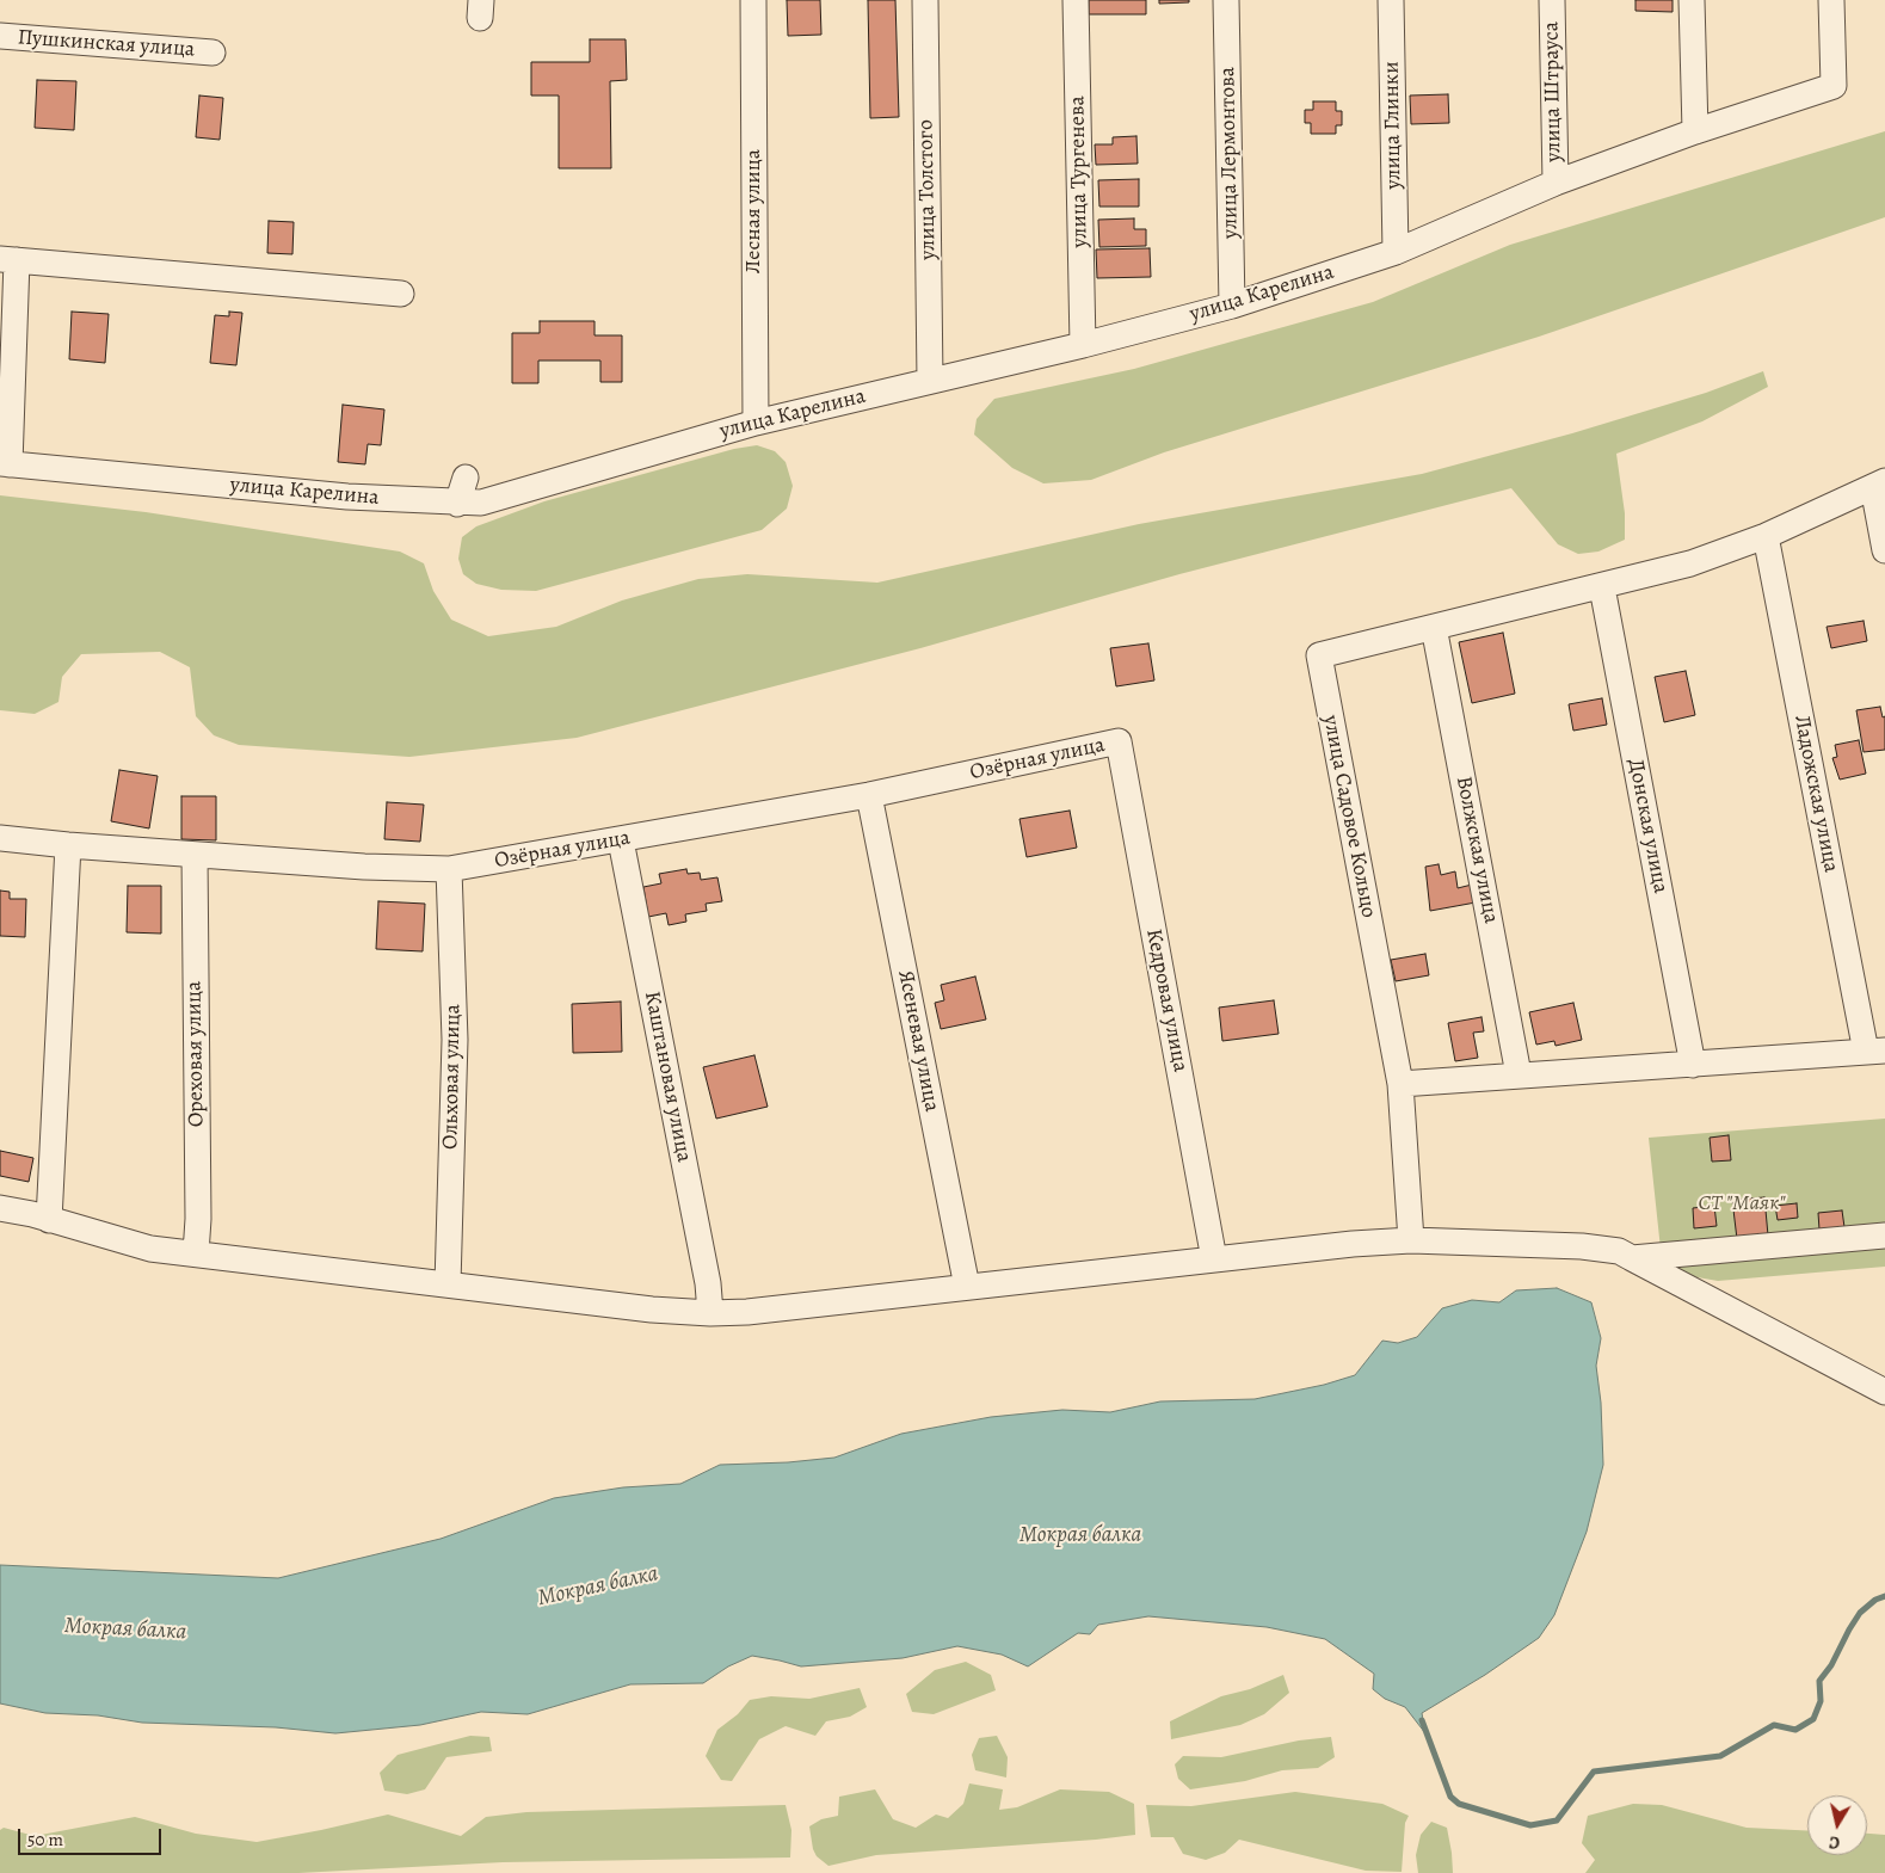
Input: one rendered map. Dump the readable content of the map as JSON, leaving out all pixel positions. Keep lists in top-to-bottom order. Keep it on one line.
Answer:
{"streets":{"street":["Пушкинская улица","улица Штрауса","улица Глинки","улица Лермонтова","улица Тургенева","улица Толстого","Лесная улица","улица Карелина","Озёрная улица","Ладожская улица","улица Садовое Кольцо","Донская улица","Волжская улица","Кедровая улица","Ясеневая улица","Ореховая улица","Ольховая улица","Каштановая улица"]},"crossings":[["улица Штрауса","улица Карелина"],["улица Глинки","улица Карелина"],["улица Лермонтова","улица Карелина"],["улица Тургенева","улица Карелина"],["улица Толстого","улица Карелина"],["Лесная улица","улица Карелина"],["Озёрная улица","Кедровая улица"],["Озёрная улица","Ясеневая улица"],["Озёрная улица","Ореховая улица"],["Озёрная улица","Ольховая улица"],["Озёрная улица","Каштановая улица"],["Ладожская улица","улица Садовое Кольцо"],["улица Садовое Кольцо","Донская улица"],["улица Садовое Кольцо","Волжская улица"]],"water":["Мокрая балка"],"parks":["СТ \"Маяк\""],"scale_bar":"50 m","north":"bottom"}
